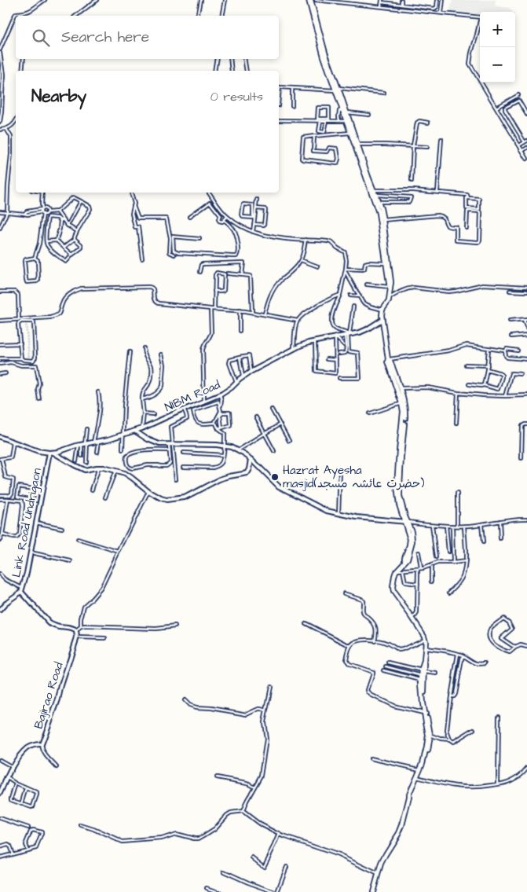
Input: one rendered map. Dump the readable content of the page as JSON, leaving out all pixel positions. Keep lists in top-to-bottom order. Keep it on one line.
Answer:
{"streets":{"main road":["NIBM Road","Link Road Undrigaon","Bajirao Road"]},"crossings":[["NIBM Road","Link Road Undrigaon"]],"places":["Hazrat Ayesha masjid(حضرت عائشہ مسجد)"],"page":{"map_buttons":["+","−"],"search":"Search here","heading":["Nearby","0 results"]}}
